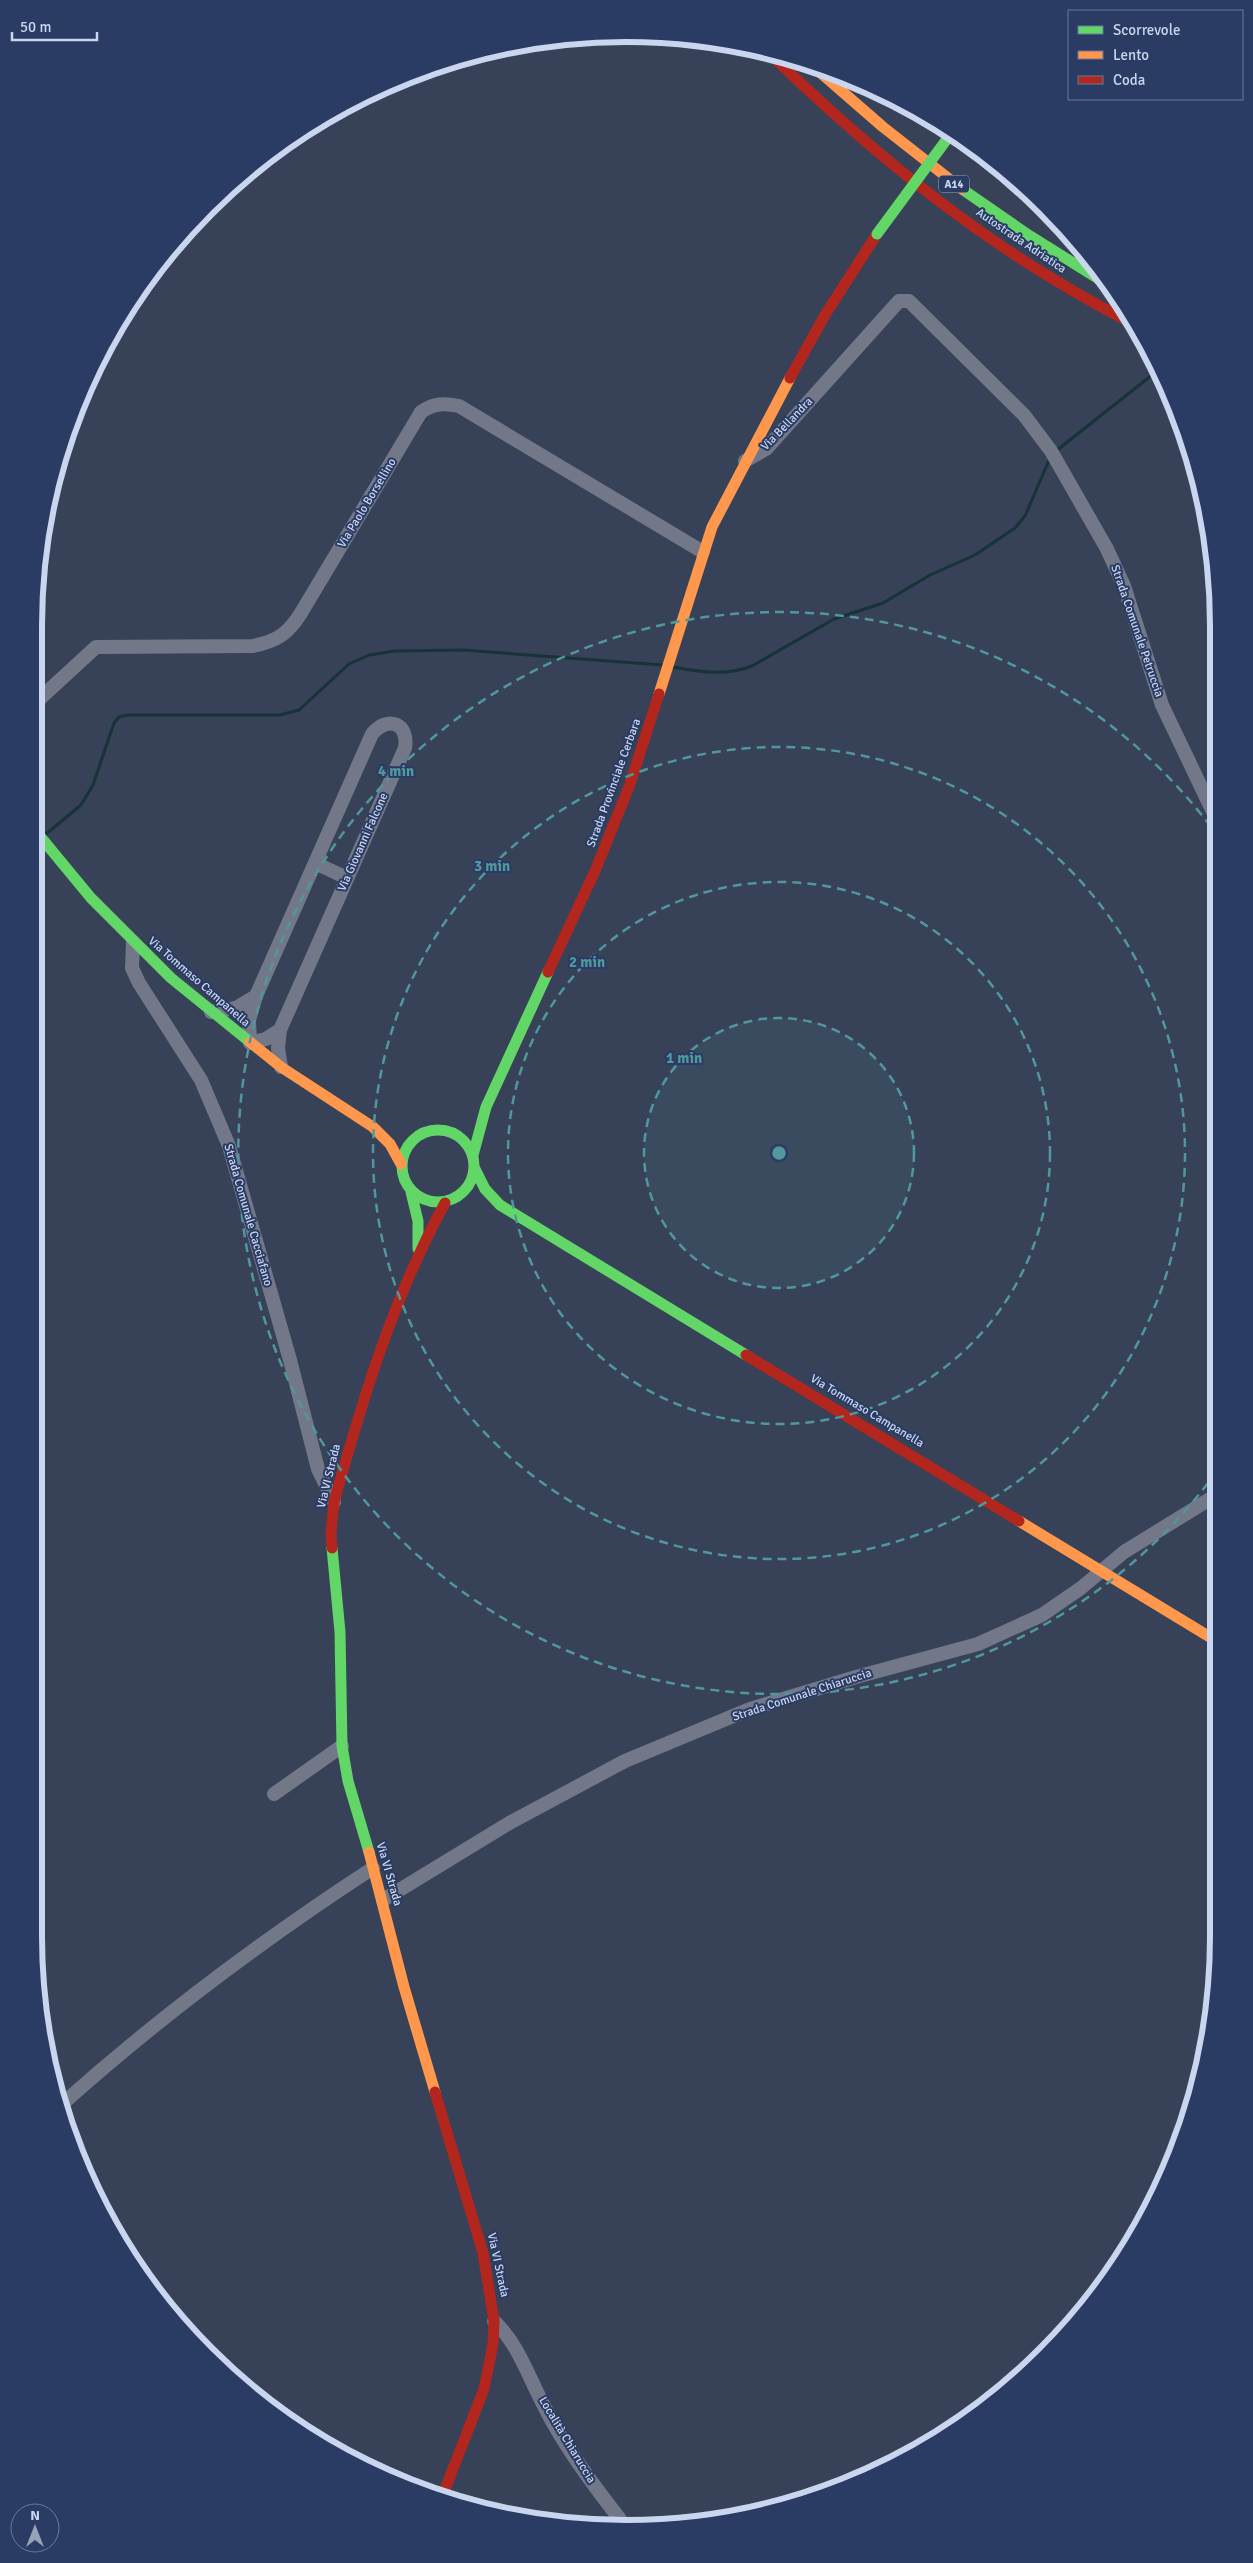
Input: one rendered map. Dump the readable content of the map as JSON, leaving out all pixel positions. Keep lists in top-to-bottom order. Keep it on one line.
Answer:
{"streets":{"main road":["A14","Autostrada Adriatica","Via Bellandra","Strada Provinciale Cerbara","Via Tommaso Campanella","Via VI Strada"],"street":["Via Paolo Borsellino","Strada Comunale Petruccia","Via Giovanni Falcone","Strada Comunale Cacciafano","Strada Comunale Chiaruccia","Località Chiaruccia"]},"crossings":[["Via Bellandra","Strada Comunale Petruccia"],["Via Bellandra","Strada Provinciale Cerbara"],["Via Paolo Borsellino","Strada Provinciale Cerbara"],["Strada Provinciale Cerbara","Via Tommaso Campanella"],["Strada Provinciale Cerbara","Via VI Strada"],["Via Giovanni Falcone","Via Tommaso Campanella"],["Via Tommaso Campanella","Strada Comunale Cacciafano"],["Via Tommaso Campanella","Via VI Strada"],["Via Tommaso Campanella","Strada Comunale Chiaruccia"],["Strada Comunale Cacciafano","Via VI Strada"],["Via VI Strada","Strada Comunale Chiaruccia"],["Via VI Strada","Località Chiaruccia"]],"legend":["Scorrevole","Lento","Coda"],"scale_bar":"50 m","north":"top","rings":["4 min","3 min","2 min","1 min"]}
